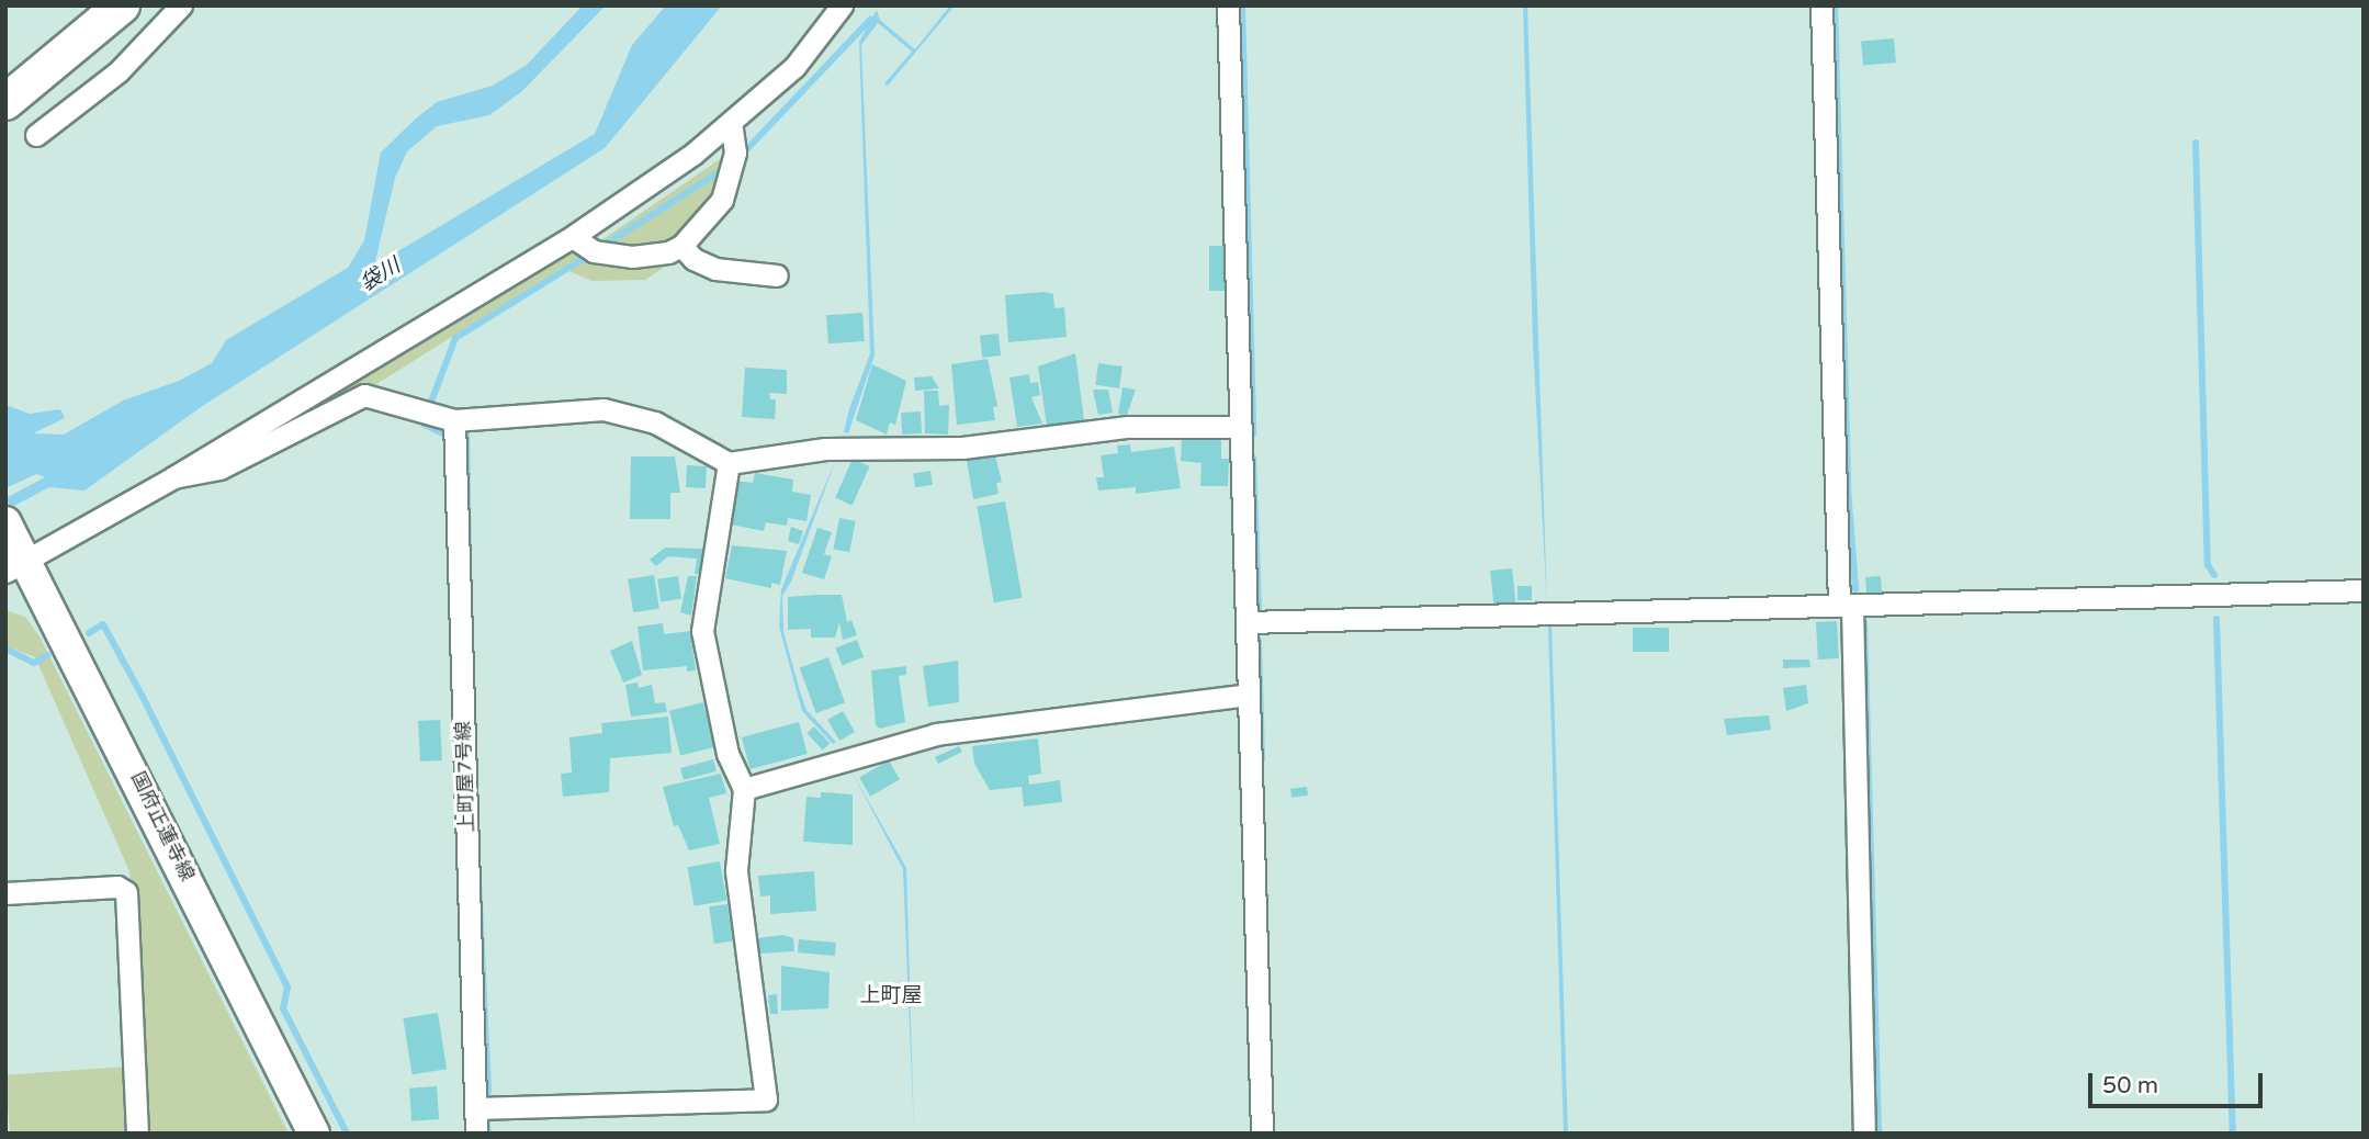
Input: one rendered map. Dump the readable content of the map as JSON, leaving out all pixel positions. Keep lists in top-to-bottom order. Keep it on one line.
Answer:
{"streets":{"main road":["国府正蓮寺線"],"street":["上町屋7号線"]},"districts":["上町屋"],"water":["袋川"],"scale_bar":"50 m"}
